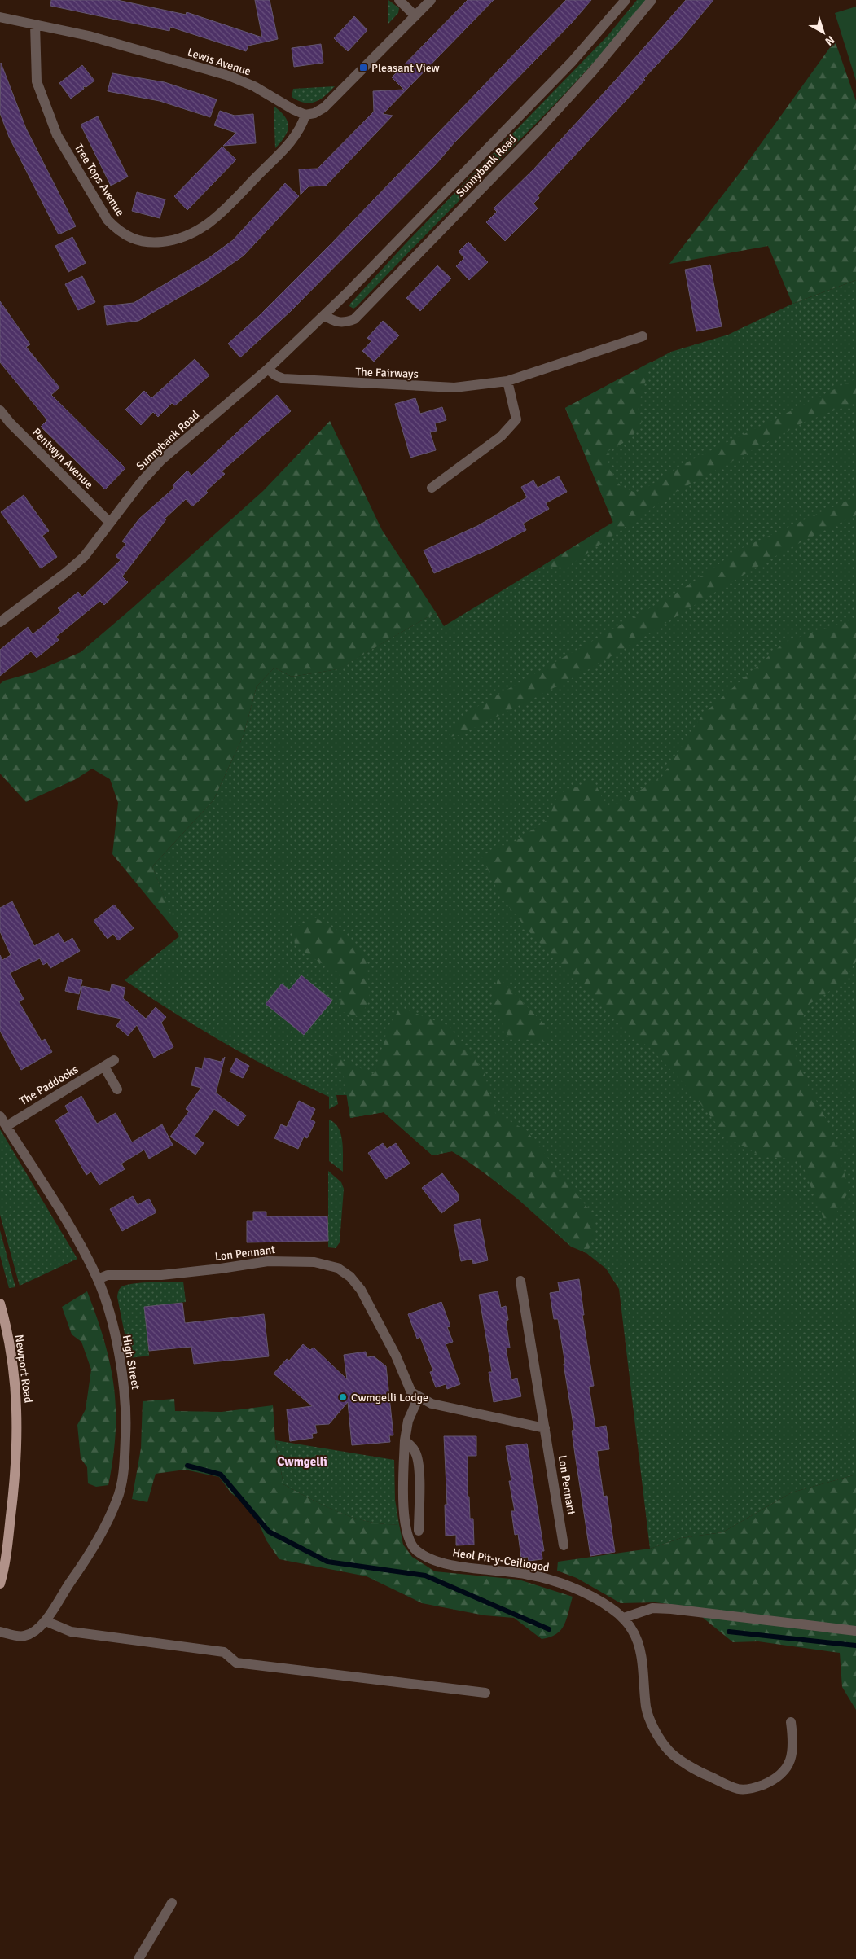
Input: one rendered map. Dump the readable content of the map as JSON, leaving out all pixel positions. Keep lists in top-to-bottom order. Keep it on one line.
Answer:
{"streets":{"main road":["Newport Road"],"street":["Lewis Avenue","Sunnybank Road","Tree Tops Avenue","The Fairways","Pentwyn Avenue","The Paddocks","Lon Pennant","High Street","Heol Pit-y-Ceiliogod"]},"crossings":[["Lewis Avenue","Tree Tops Avenue"],["Sunnybank Road","The Fairways"],["Sunnybank Road","Pentwyn Avenue"],["The Paddocks","High Street"],["Lon Pennant","High Street"]],"districts":["Cwmgelli"],"places":{"transit":["Pleasant View"],"other":["Cwmgelli Lodge"]},"north":"bottom right"}
